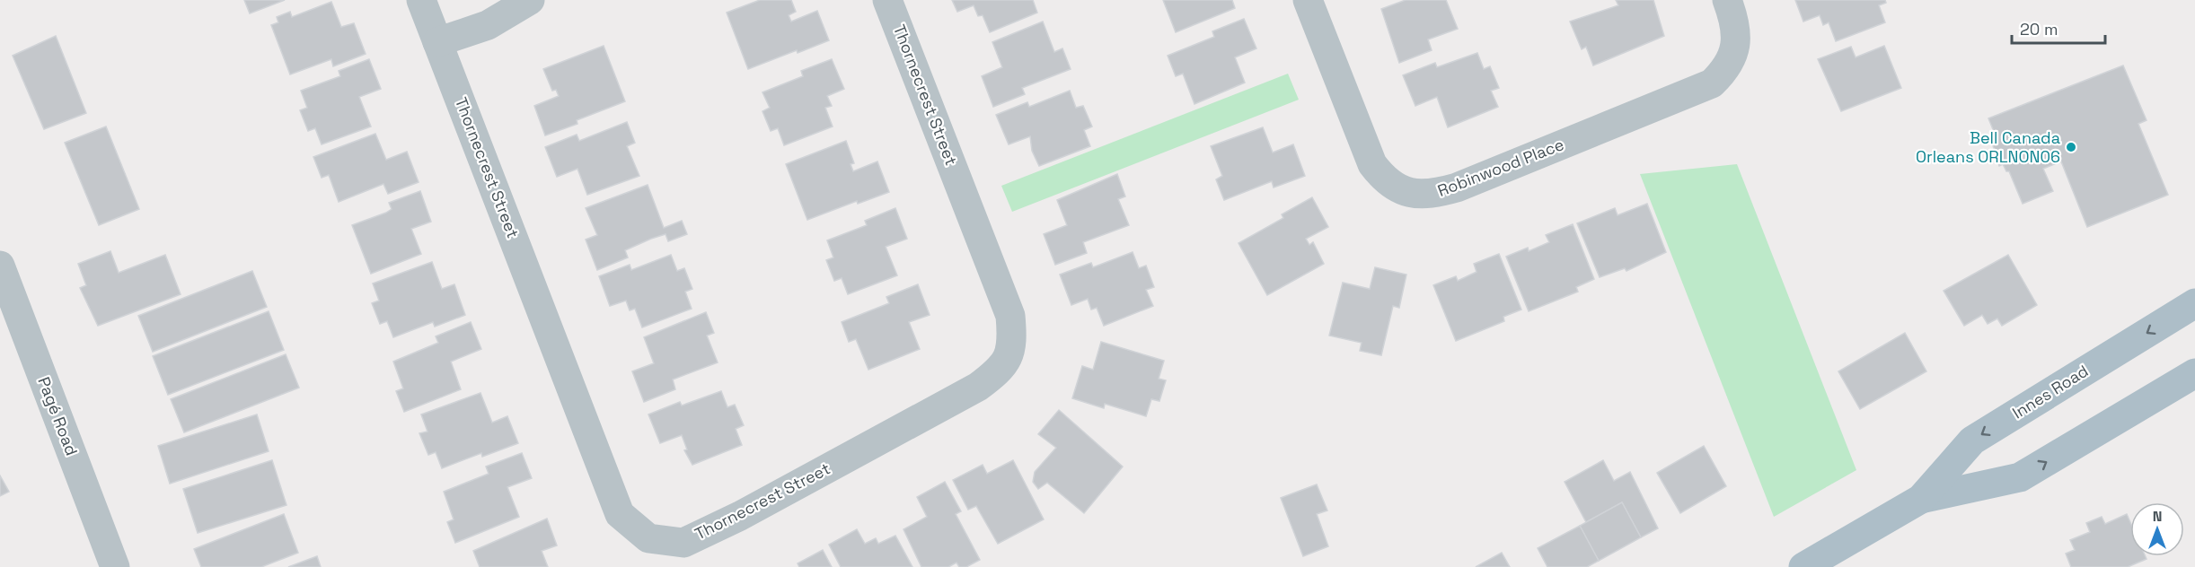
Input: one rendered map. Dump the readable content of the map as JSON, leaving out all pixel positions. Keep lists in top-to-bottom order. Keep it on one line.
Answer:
{"streets":{"main road":["Innes Road"],"street":["Thornecrest Street","Robinwood Place","Pagé Road"]},"places":["Bell Canada Orleans ORLNON06"],"scale_bar":"20 m","north":"top"}
